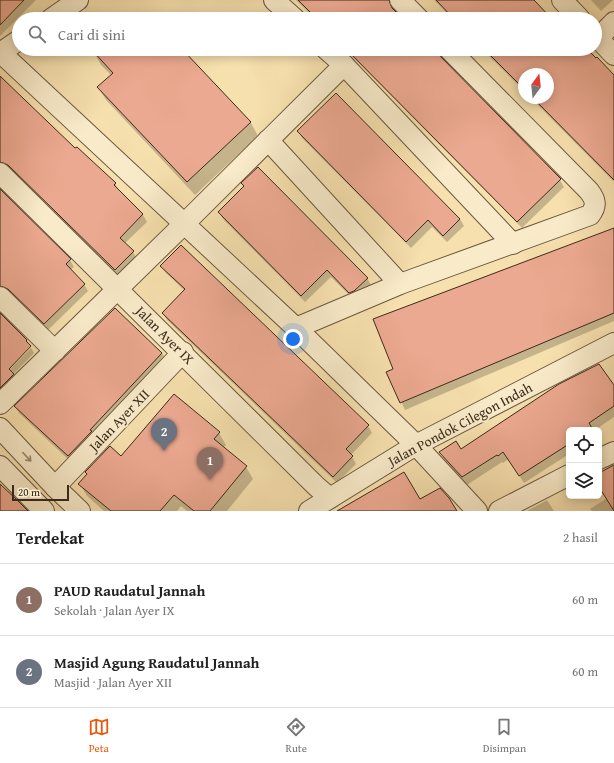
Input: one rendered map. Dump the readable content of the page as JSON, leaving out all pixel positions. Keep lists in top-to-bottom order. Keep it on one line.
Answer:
{"streets":{"street":["Jalan Ayer IX","Jalan Ayer XII","Jalan Pondok Cilegon Indah"]},"crossings":[["Jalan Ayer IX","Jalan Ayer XII"],["Jalan Ayer IX","Jalan Pondok Cilegon Indah"]],"scale_bar":"20 m","north":"top","page":{"search":"Cari di sini","pins":["2","1"],"scale":"20 m","heading":["Terdekat","2 hasil"],"list":[{"mark":"1","name":"PAUD Raudatul Jannah","note":"Sekolah · Jalan Ayer IX","value":"60 m"},{"mark":"2","name":"Masjid Agung Raudatul Jannah","note":"Masjid · Jalan Ayer XII","value":"60 m"}],"nav":["Peta","Rute","Disimpan"]}}
